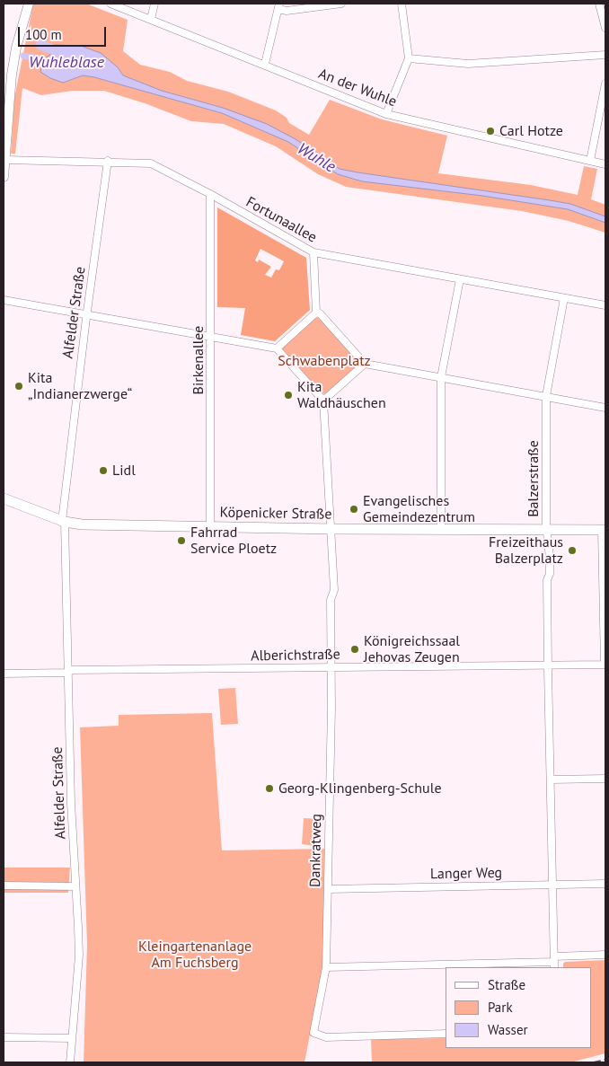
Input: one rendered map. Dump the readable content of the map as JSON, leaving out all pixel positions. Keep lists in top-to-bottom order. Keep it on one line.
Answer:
{"streets":{"main road":["Köpenicker Straße"],"street":["An der Wuhle","Fortunaallee","Alfelder Straße","Birkenallee","Balzerstraße","Alberichstraße","Dankratweg","Langer Weg"]},"crossings":[["Fortunaallee","Alfelder Straße"],["Fortunaallee","Birkenallee"],["Fortunaallee","Balzerstraße"],["Alfelder Straße","Köpenicker Straße"],["Alfelder Straße","Alberichstraße"],["Birkenallee","Köpenicker Straße"],["Balzerstraße","Köpenicker Straße"],["Balzerstraße","Alberichstraße"],["Balzerstraße","Langer Weg"],["Köpenicker Straße","Dankratweg"],["Alberichstraße","Dankratweg"],["Dankratweg","Langer Weg"]],"water":["Wuhleblase","Wuhle"],"parks":["Schwabenplatz","Kleingartenanlage Am Fuchsberg"],"places":["Carl Hotze","Kita „Indianerzwerge“","Kita Waldhäuschen","Lidl","Evangelisches Gemeindezentrum","Fahrrad Service Ploetz","Freizeithaus Balzerplatz","Königreichssaal Jehovas Zeugen","Georg-Klingenberg-Schule"],"legend":["Straße","Park","Wasser"],"scale_bar":"100 m"}
